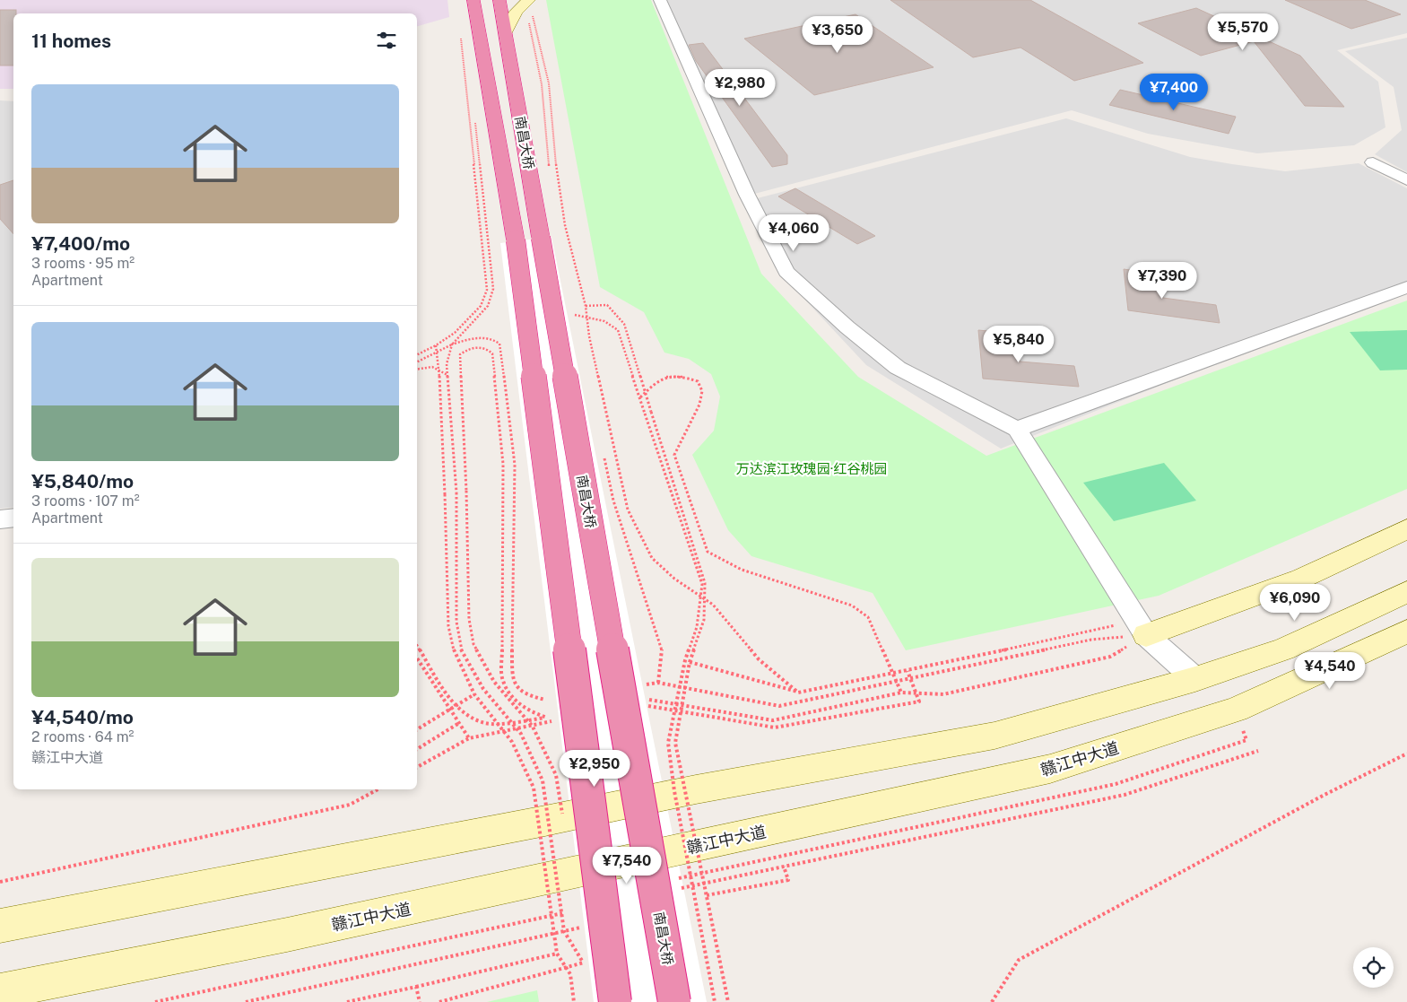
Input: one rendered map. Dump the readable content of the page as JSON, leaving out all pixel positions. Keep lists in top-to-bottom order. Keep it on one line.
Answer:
{"streets":{"highway":["南昌大桥"],"main road":["赣江中大道"]},"parks":["万达滨江玫瑰园·红谷桃园"],"page":{"price":["¥5,570","¥3,650","¥2,980","¥7,400","¥4,060","¥7,390","¥5,840","¥6,090","¥4,540","¥2,950","¥7,540"],"heading":"11 homes","list":[{"name":"¥7,400/mo","note":"3 rooms · 95 m² · Apartment"},{"name":"¥5,840/mo","note":"3 rooms · 107 m² · Apartment"},{"name":"¥4,540/mo","note":"2 rooms · 64 m² · 赣江中大道"}]}}
